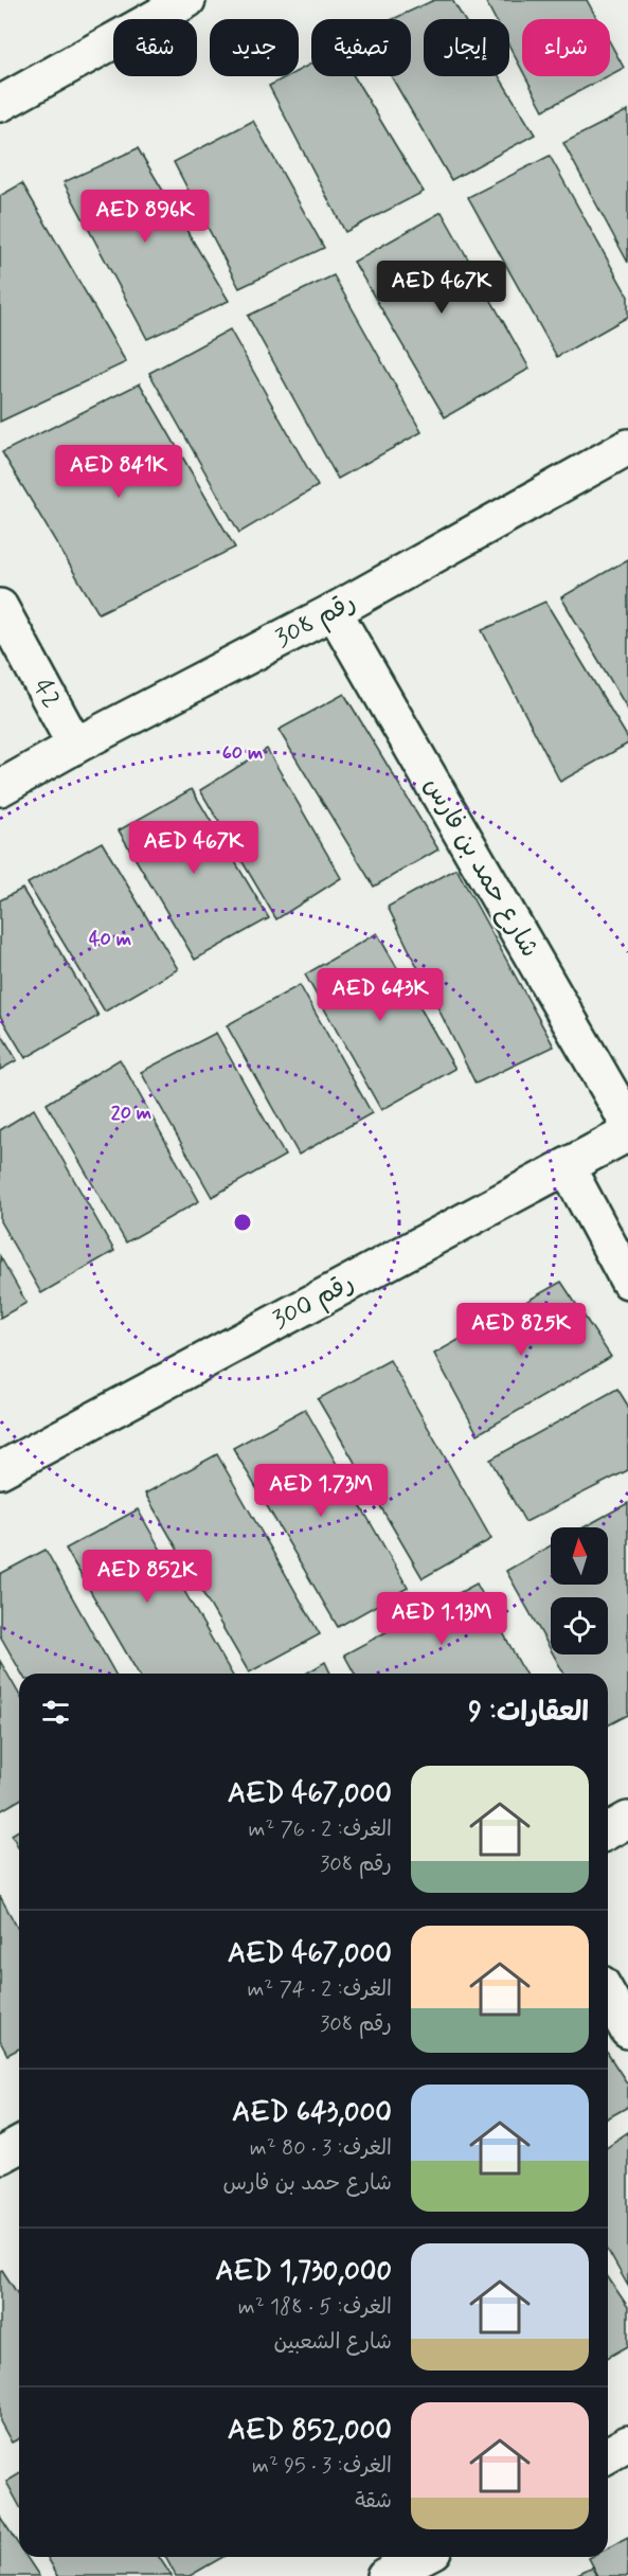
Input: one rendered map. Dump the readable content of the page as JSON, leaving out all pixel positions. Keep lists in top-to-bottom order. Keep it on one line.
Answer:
{"streets":{"street":["رقم 308","42","شارع حمد بن فارس","رقم 300"]},"crossings":[["رقم 308","42"],["رقم 308","شارع حمد بن فارس"]],"north":"top","page":{"chip":["شراء","إيجار","تصفية","جديد","شقة"],"price":["AED 896K","AED 467K","AED 841K","AED 467K","AED 643K","AED 825K","AED 1.73M","AED 852K","AED 1.13M"],"heading":"العقارات: 9","list":[{"name":"AED 467,000","note":"الغرف: 2 · 76 m² · رقم 308"},{"name":"AED 467,000","note":"الغرف: 2 · 74 m² · رقم 308"},{"name":"AED 643,000","note":"الغرف: 3 · 80 m² · شارع حمد بن فارس"},{"name":"AED 1,730,000","note":"الغرف: 5 · 188 m² · شارع الشعبين"},{"name":"AED 852,000","note":"الغرف: 3 · 95 m² · شقة"}]},"rings":["60 m","40 m","20 m"]}
